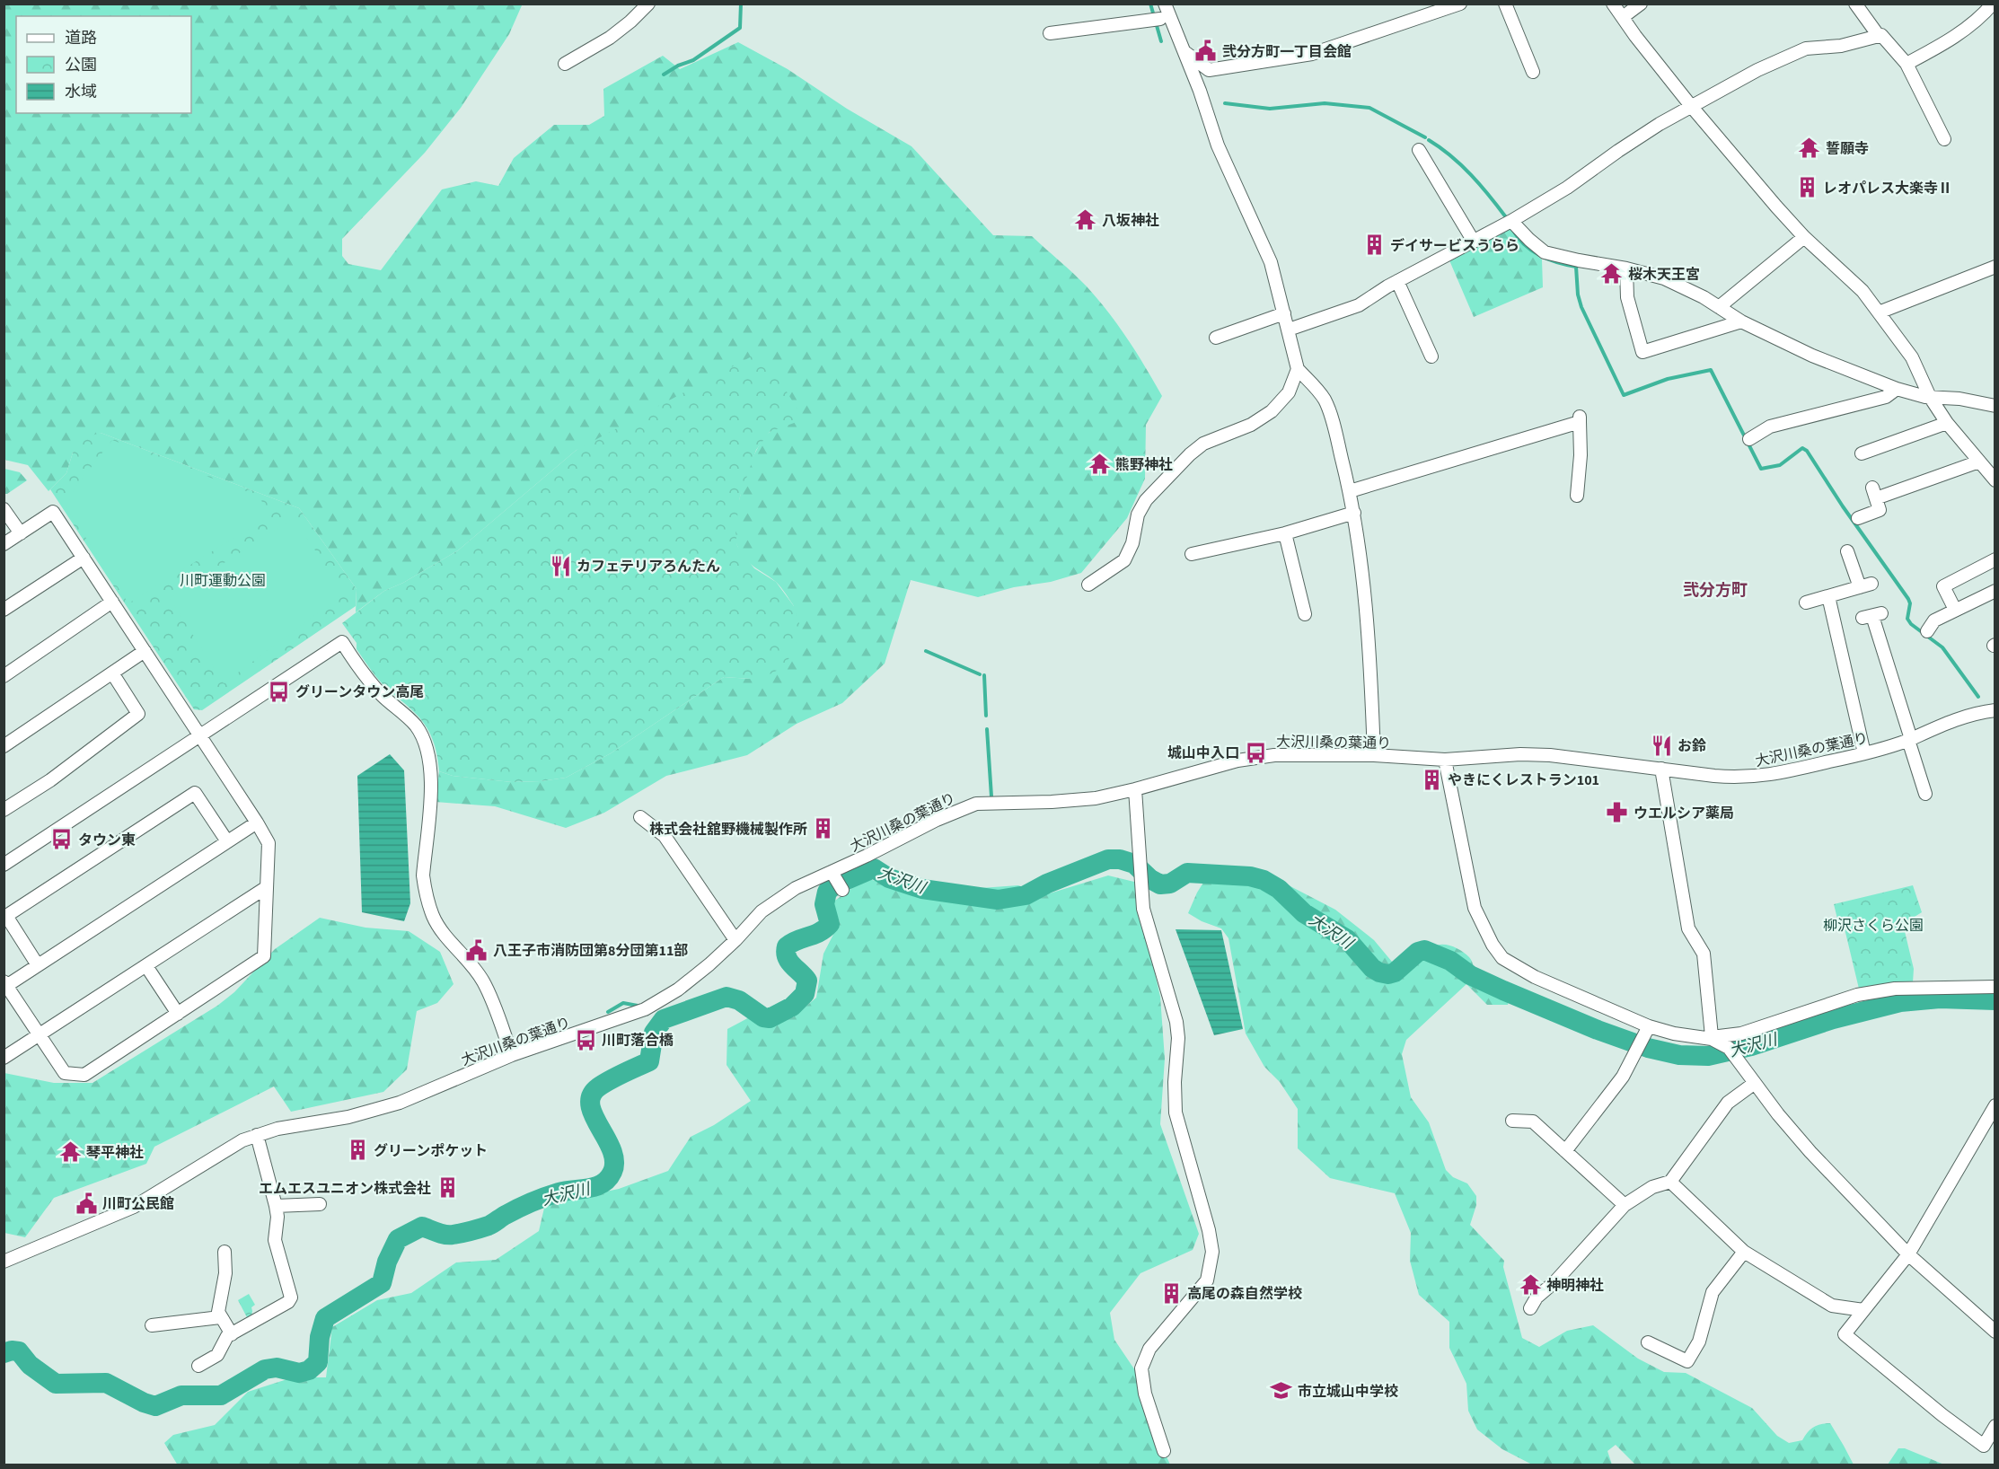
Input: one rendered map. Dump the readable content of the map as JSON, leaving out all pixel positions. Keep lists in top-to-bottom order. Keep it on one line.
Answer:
{"streets":{"street":["大沢川桑の葉通り"]},"districts":["弐分方町"],"water":["大沢川"],"parks":["川町運動公園","柳沢さくら公園"],"places":{"public building":["弐分方町一丁目会館","八王子市消防団第8分団第11部","川町公民館"],"temple":["誓願寺","八坂神社","桜木天王宮","熊野神社","琴平神社","神明神社"],"building":["レオパレス大楽寺Ⅱ","デイサービスうらら","やきにくレストラン101","株式会社舘野機械製作所","グリーンポケット","エムエスユニオン株式会社","高尾の森自然学校"],"restaurant":["カフェテリアろんたん","お鈴"],"bus stop":["グリーンタウン高尾","城山中入口","タウン東","川町落合橋"],"pharmacy":["ウエルシア薬局"],"school or university":["市立城山中学校"]},"legend":["道路","公園","水域"]}
